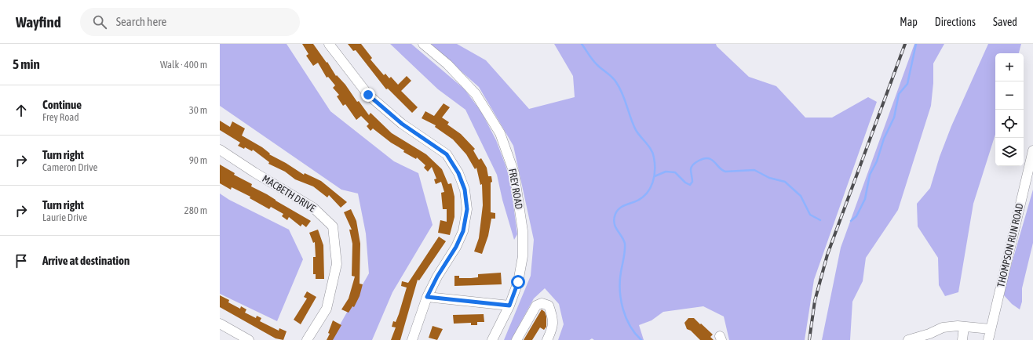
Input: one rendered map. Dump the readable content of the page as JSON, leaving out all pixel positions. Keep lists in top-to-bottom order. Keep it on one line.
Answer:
{"streets":{"street":["FREY ROAD","MACBETH DRIVE","THOMPSON RUN ROAD"]},"page":{"header":"Wayfind","search":"Search here","nav":["Map","Directions","Saved"],"heading":["5 min","Walk · 400 m"],"map_buttons":["+","−"],"list":[["Continue","Frey Road","30 m"],["Turn right","Cameron Drive","90 m"],["Turn right","Laurie Drive","280 m"],"Arrive at destination"]}}
